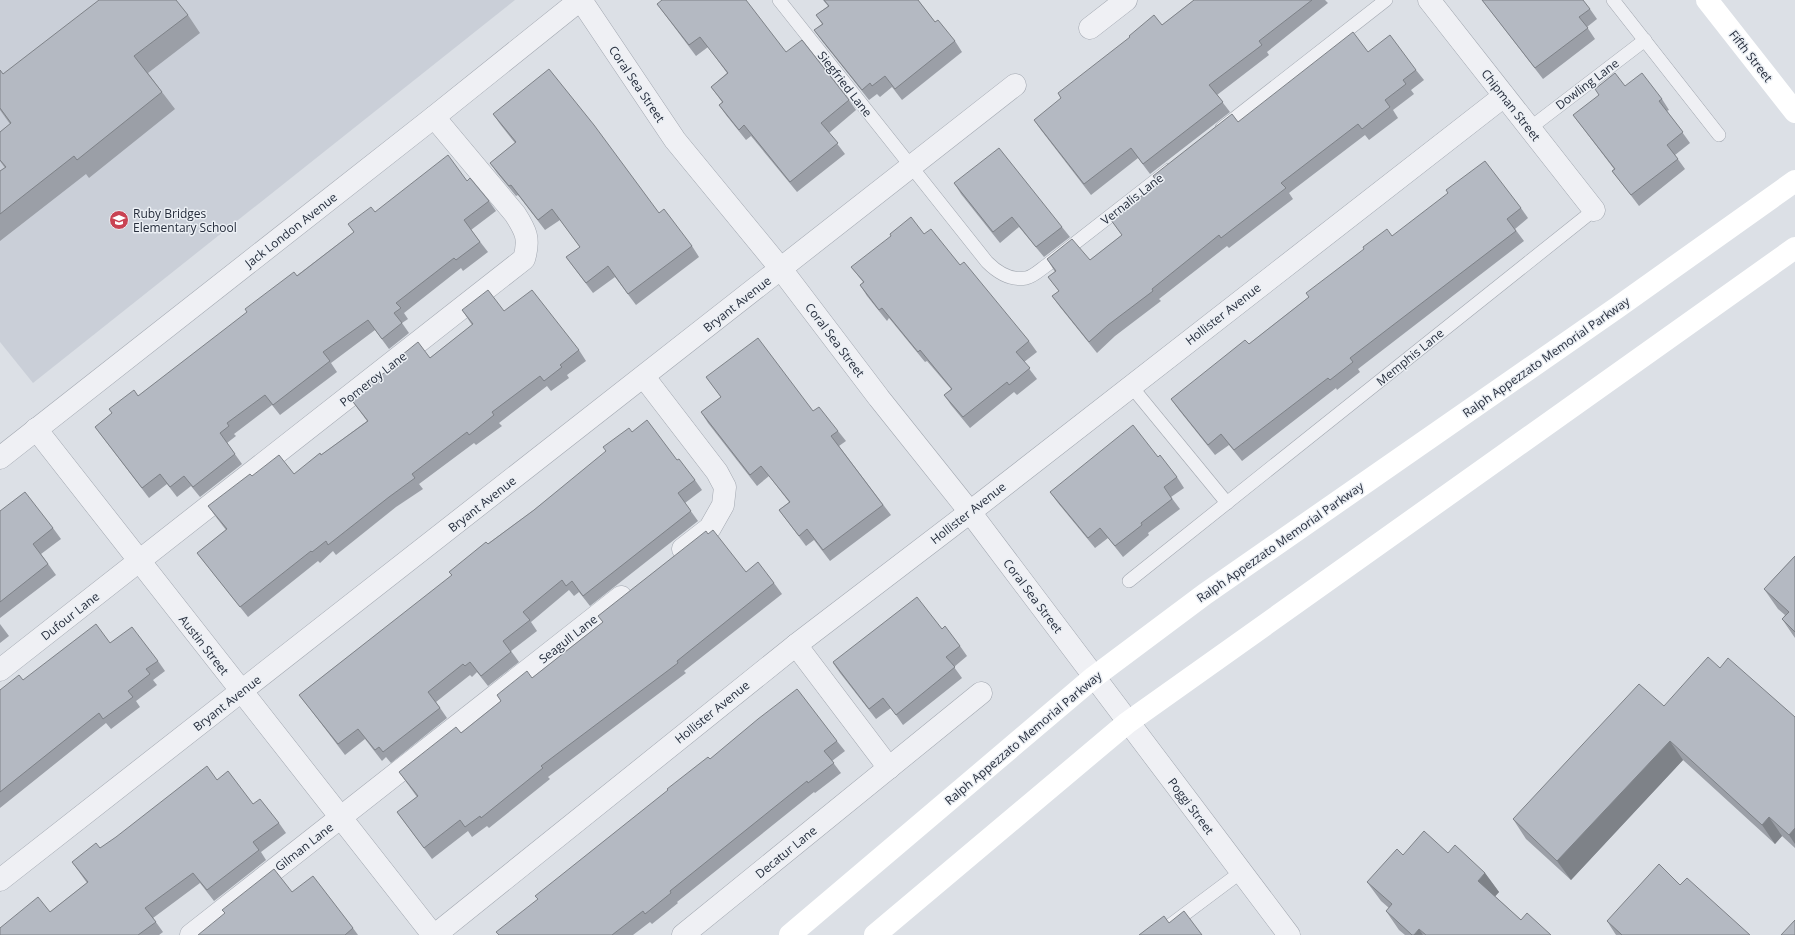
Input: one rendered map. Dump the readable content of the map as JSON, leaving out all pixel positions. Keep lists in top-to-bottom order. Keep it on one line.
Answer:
{"streets":{"street":["Fifth Street","Coral Sea Street","Chipman Street","Jack London Avenue","Bryant Avenue","Hollister Avenue","Ralph Appezzato Memorial Parkway","Pomeroy Lane","Dufour Lane","Seagull Lane","Austin Street","Poggi Street","Gilman Lane","Decatur Lane"],"lane":["Siegfried Lane","Dowling Lane","Vernalis Lane","Memphis Lane"]},"crossings":[["Coral Sea Street","Jack London Avenue"],["Coral Sea Street","Bryant Avenue"],["Coral Sea Street","Hollister Avenue"],["Coral Sea Street","Ralph Appezzato Memorial Parkway"],["Coral Sea Street","Poggi Street"],["Siegfried Lane","Vernalis Lane"],["Siegfried Lane","Bryant Avenue"],["Dowling Lane","Chipman Street"],["Chipman Street","Hollister Avenue"],["Chipman Street","Memphis Lane"],["Vernalis Lane","Bryant Avenue"],["Jack London Avenue","Pomeroy Lane"],["Jack London Avenue","Austin Street"],["Bryant Avenue","Austin Street"],["Hollister Avenue","Austin Street"],["Ralph Appezzato Memorial Parkway","Poggi Street"],["Pomeroy Lane","Dufour Lane"],["Pomeroy Lane","Austin Street"],["Dufour Lane","Austin Street"],["Seagull Lane","Austin Street"],["Seagull Lane","Gilman Lane"],["Austin Street","Gilman Lane"]],"places":{"school or university":["Ruby Bridges Elementary School"]}}
